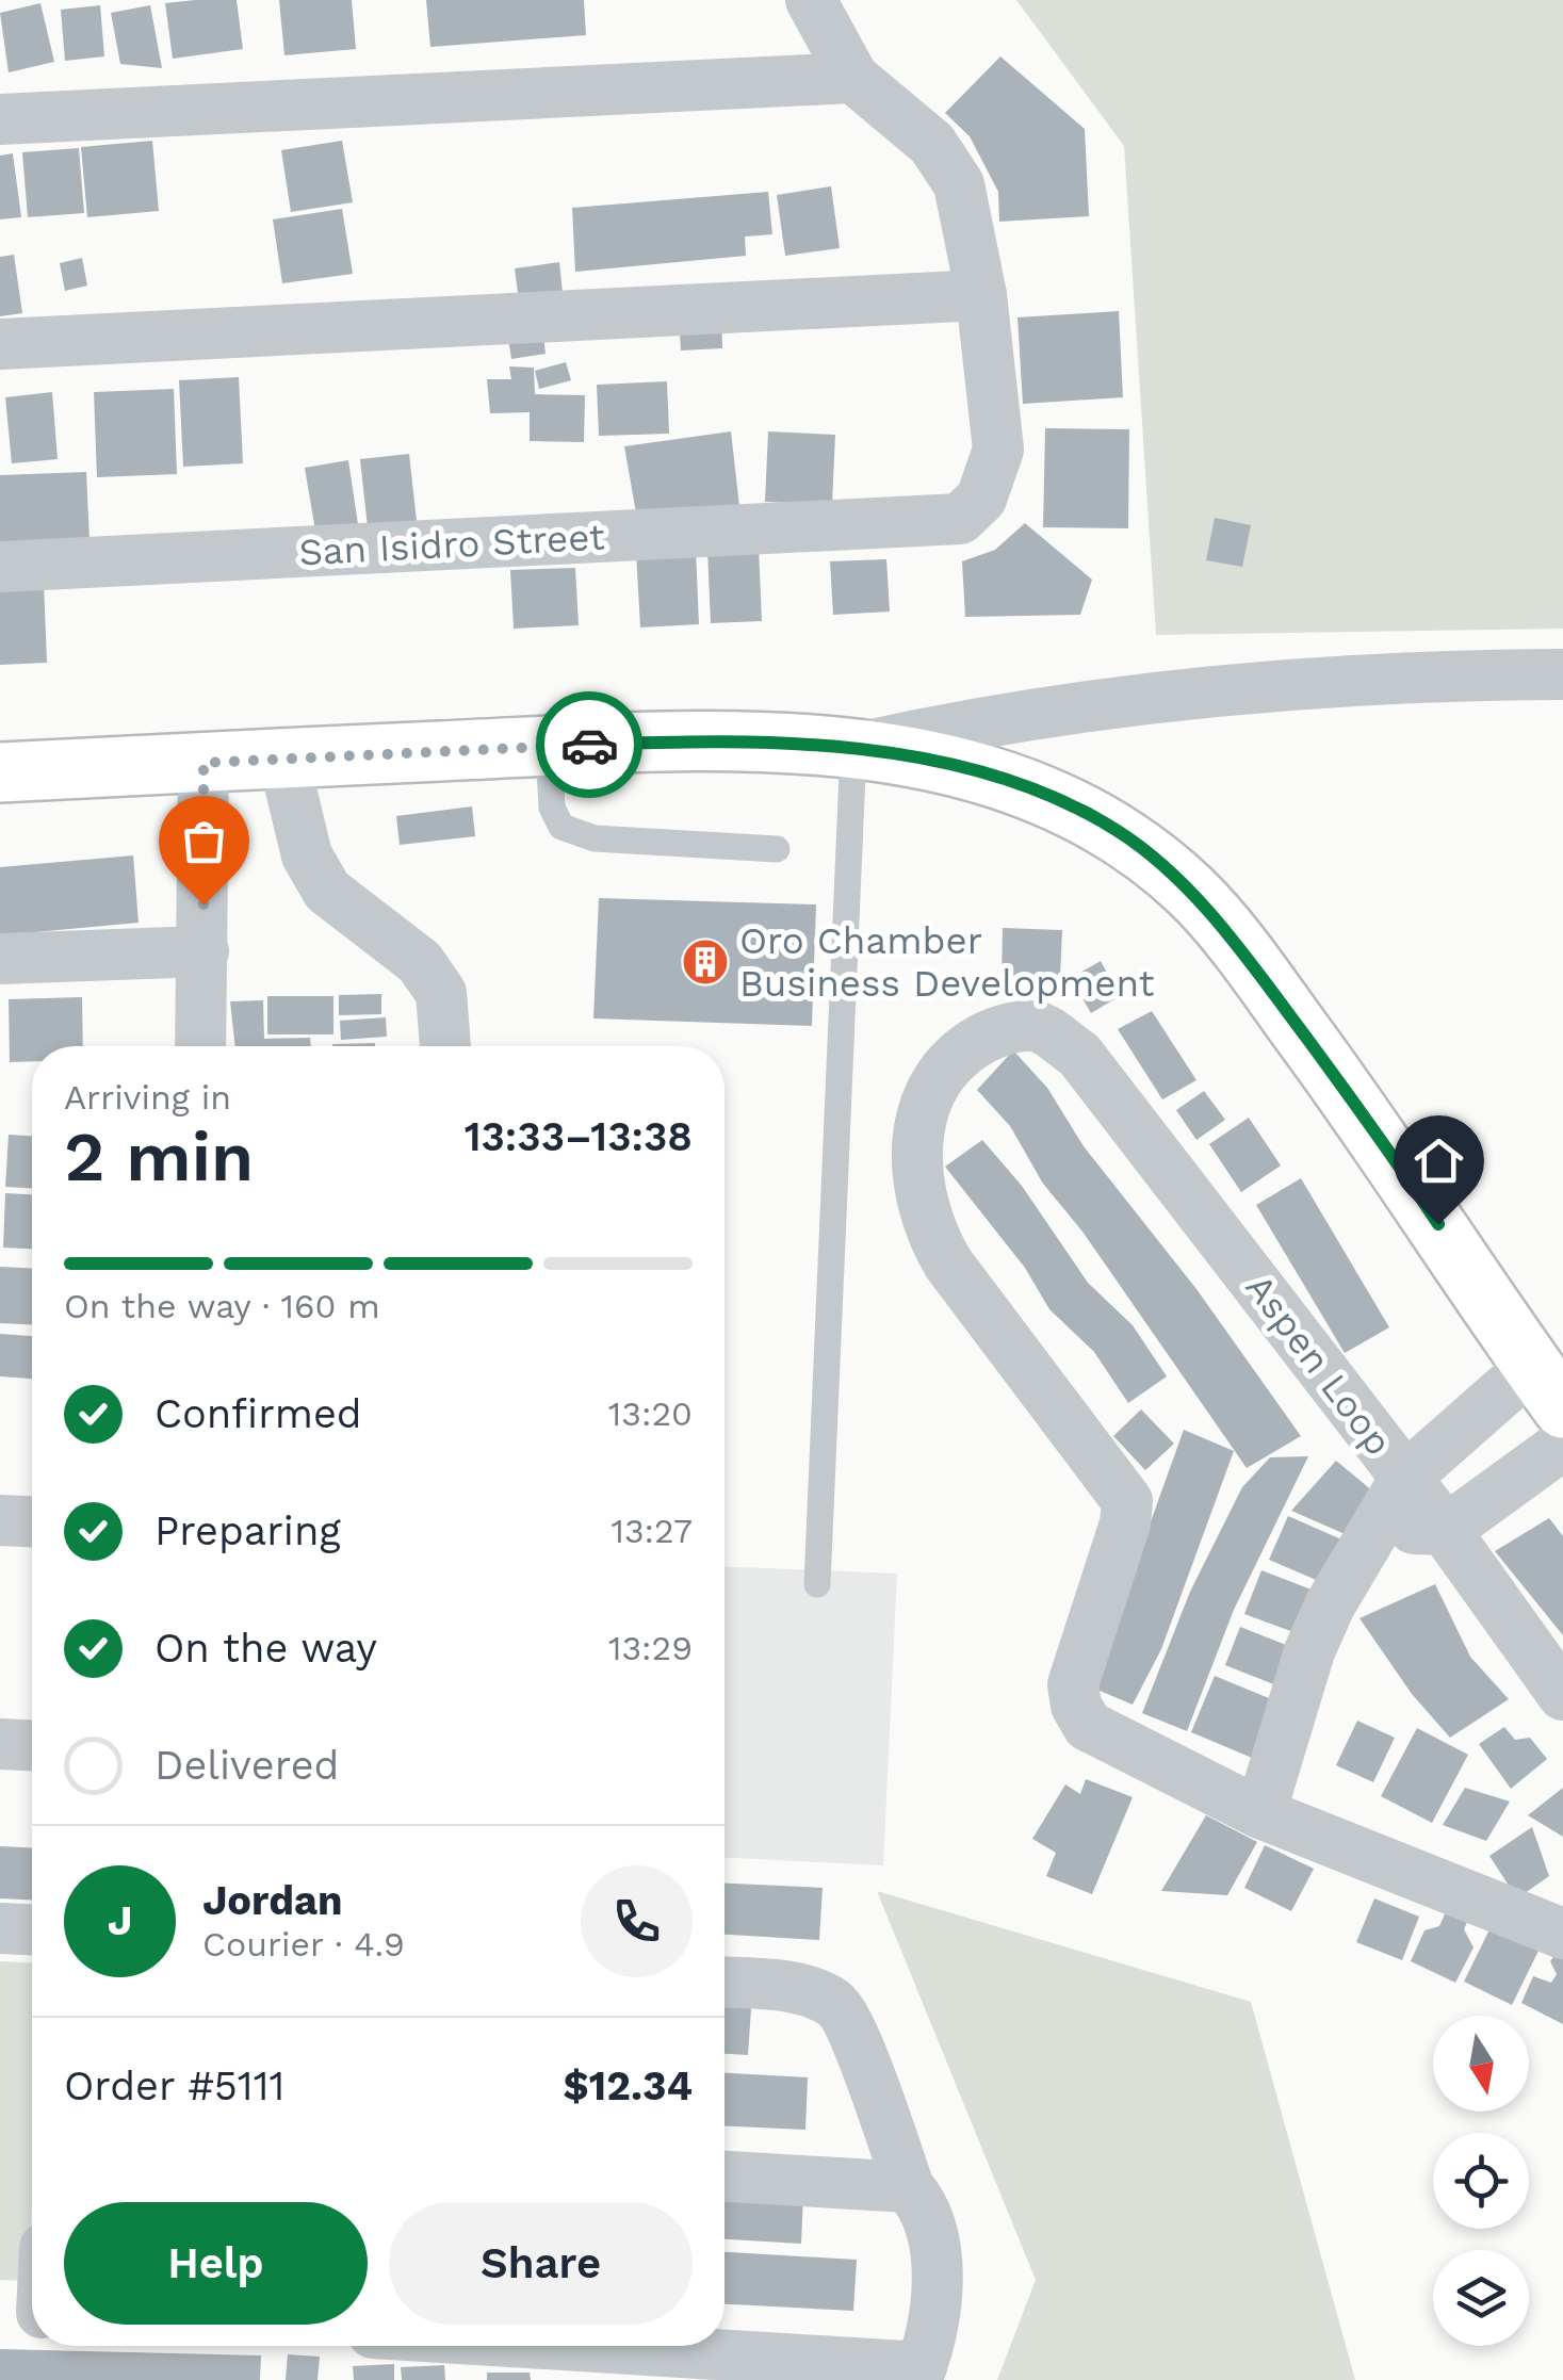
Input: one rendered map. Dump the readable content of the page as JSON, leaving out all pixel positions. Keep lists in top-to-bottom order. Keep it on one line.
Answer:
{"streets":{"street":["San Isidro Street","Aspen Loop"]},"places":{"building":["Oro Chamber Business Development"]},"north":"bottom","page":{"heading":["2 min","Arriving in","13:33–13:38"],"panel":["Jordan","Courier · 4.9","Order #5111","$12.34"],"bar":"On the way · 160 m","list":[["Confirmed","13:20"],["Preparing","13:27"],["On the way","13:29"],"Delivered"],"round":"J","buttons":["Help","Share"]}}
